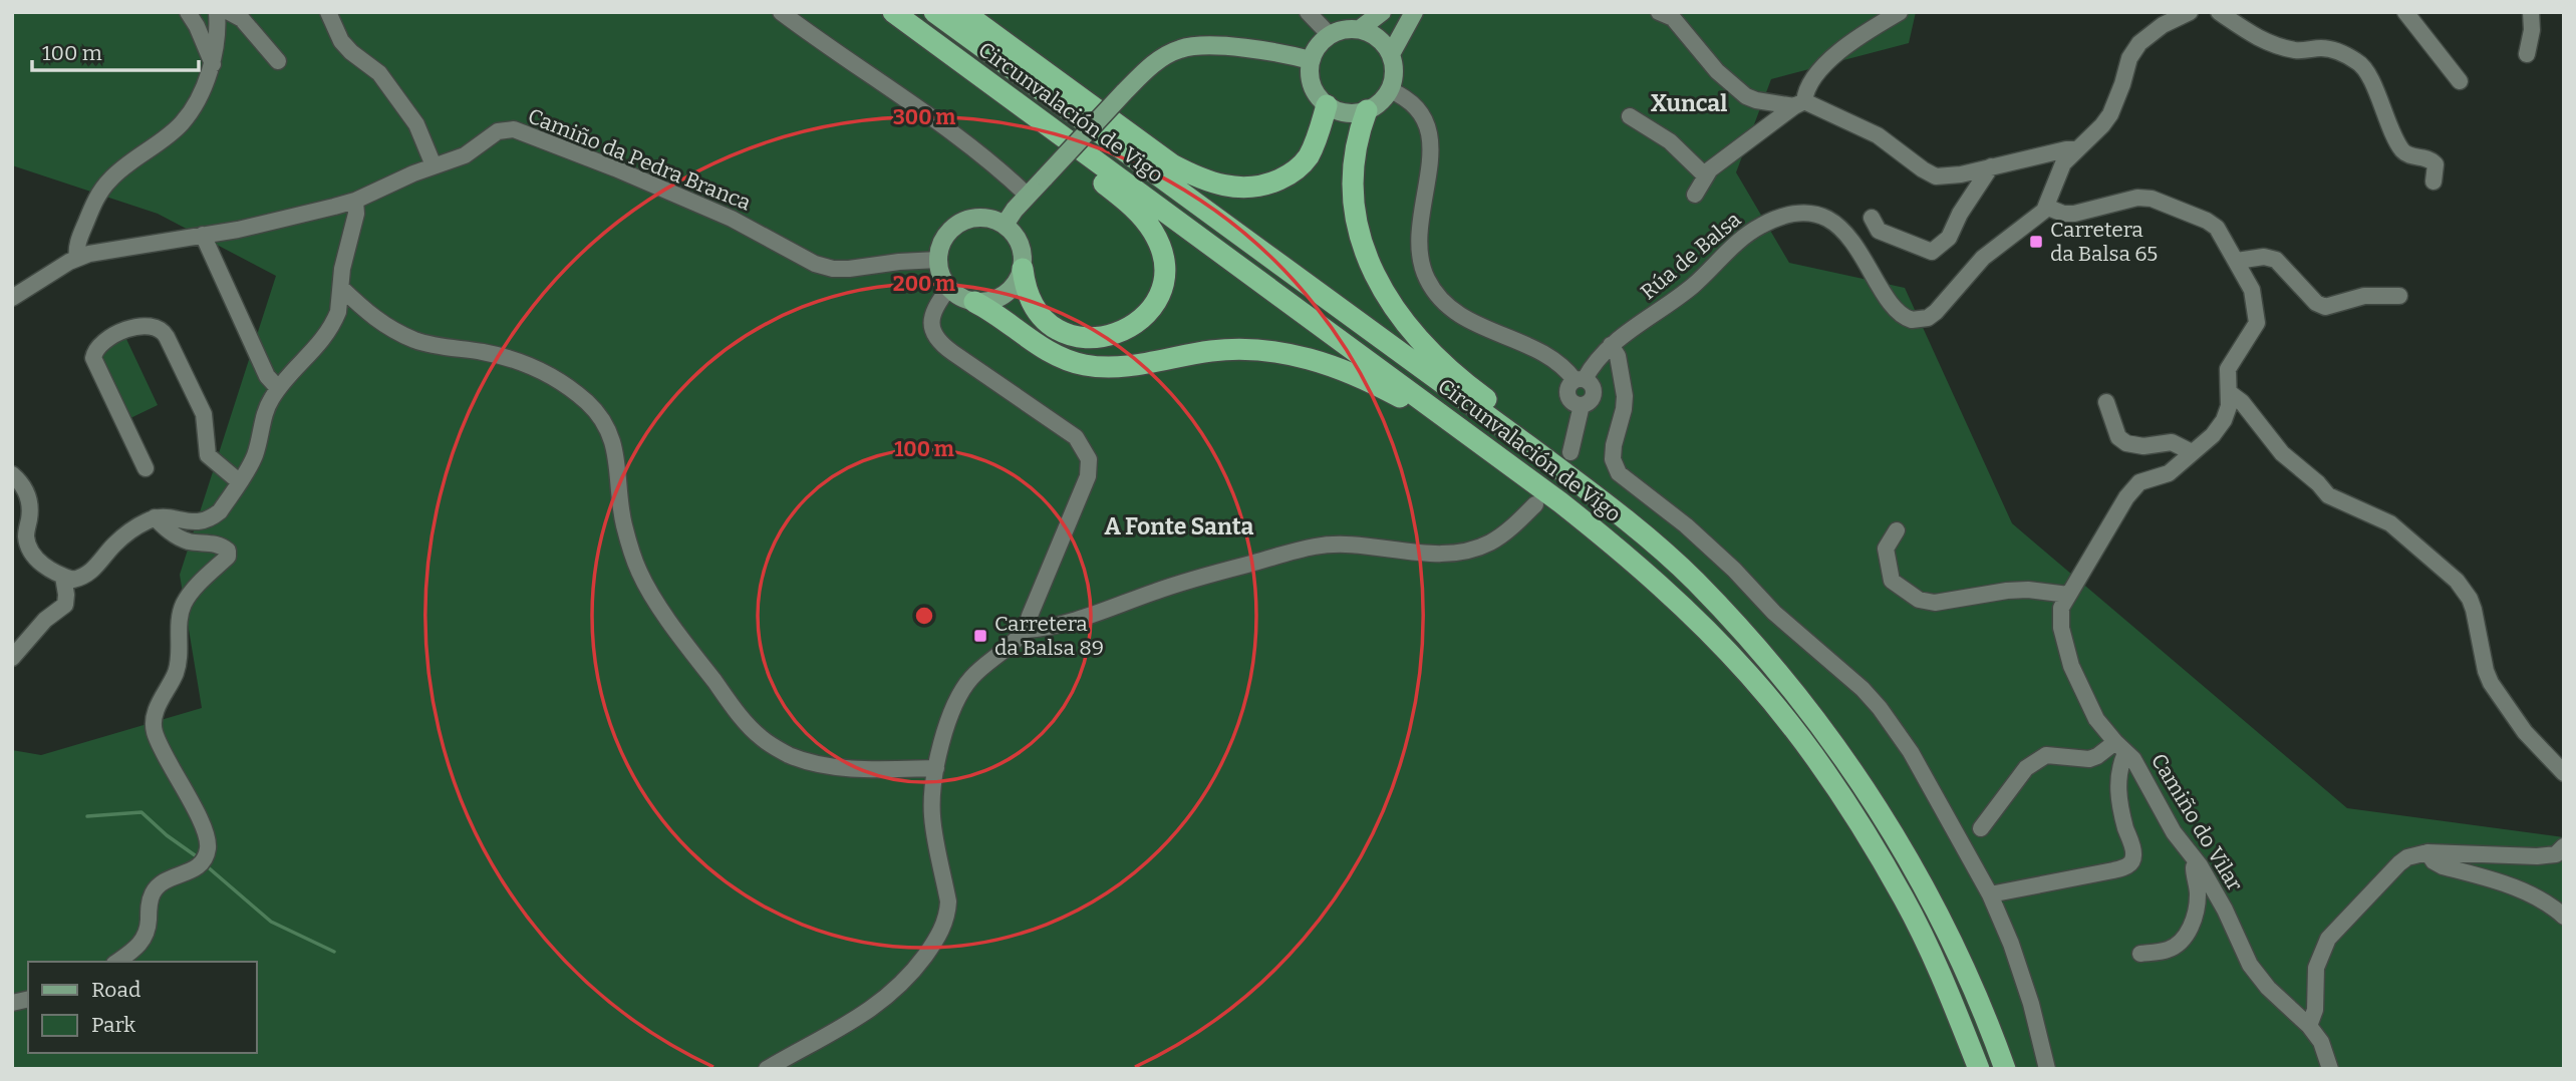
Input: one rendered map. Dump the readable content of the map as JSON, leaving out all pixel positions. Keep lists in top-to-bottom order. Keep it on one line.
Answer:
{"streets":{"highway":["Circunvalación de Vigo"],"street":["Camiño da Pedra Branca","Rúa de Balsa","Camiño do Vilar"]},"crossings":[["Rúa de Balsa","Camiño do Vilar"]],"districts":["Xuncal","A Fonte Santa"],"places":{"transit":["Carretera da Balsa 65","Carretera da Balsa 89"]},"legend":["Road","Park"],"scale_bar":"100 m","rings":["300 m","200 m","100 m"]}
